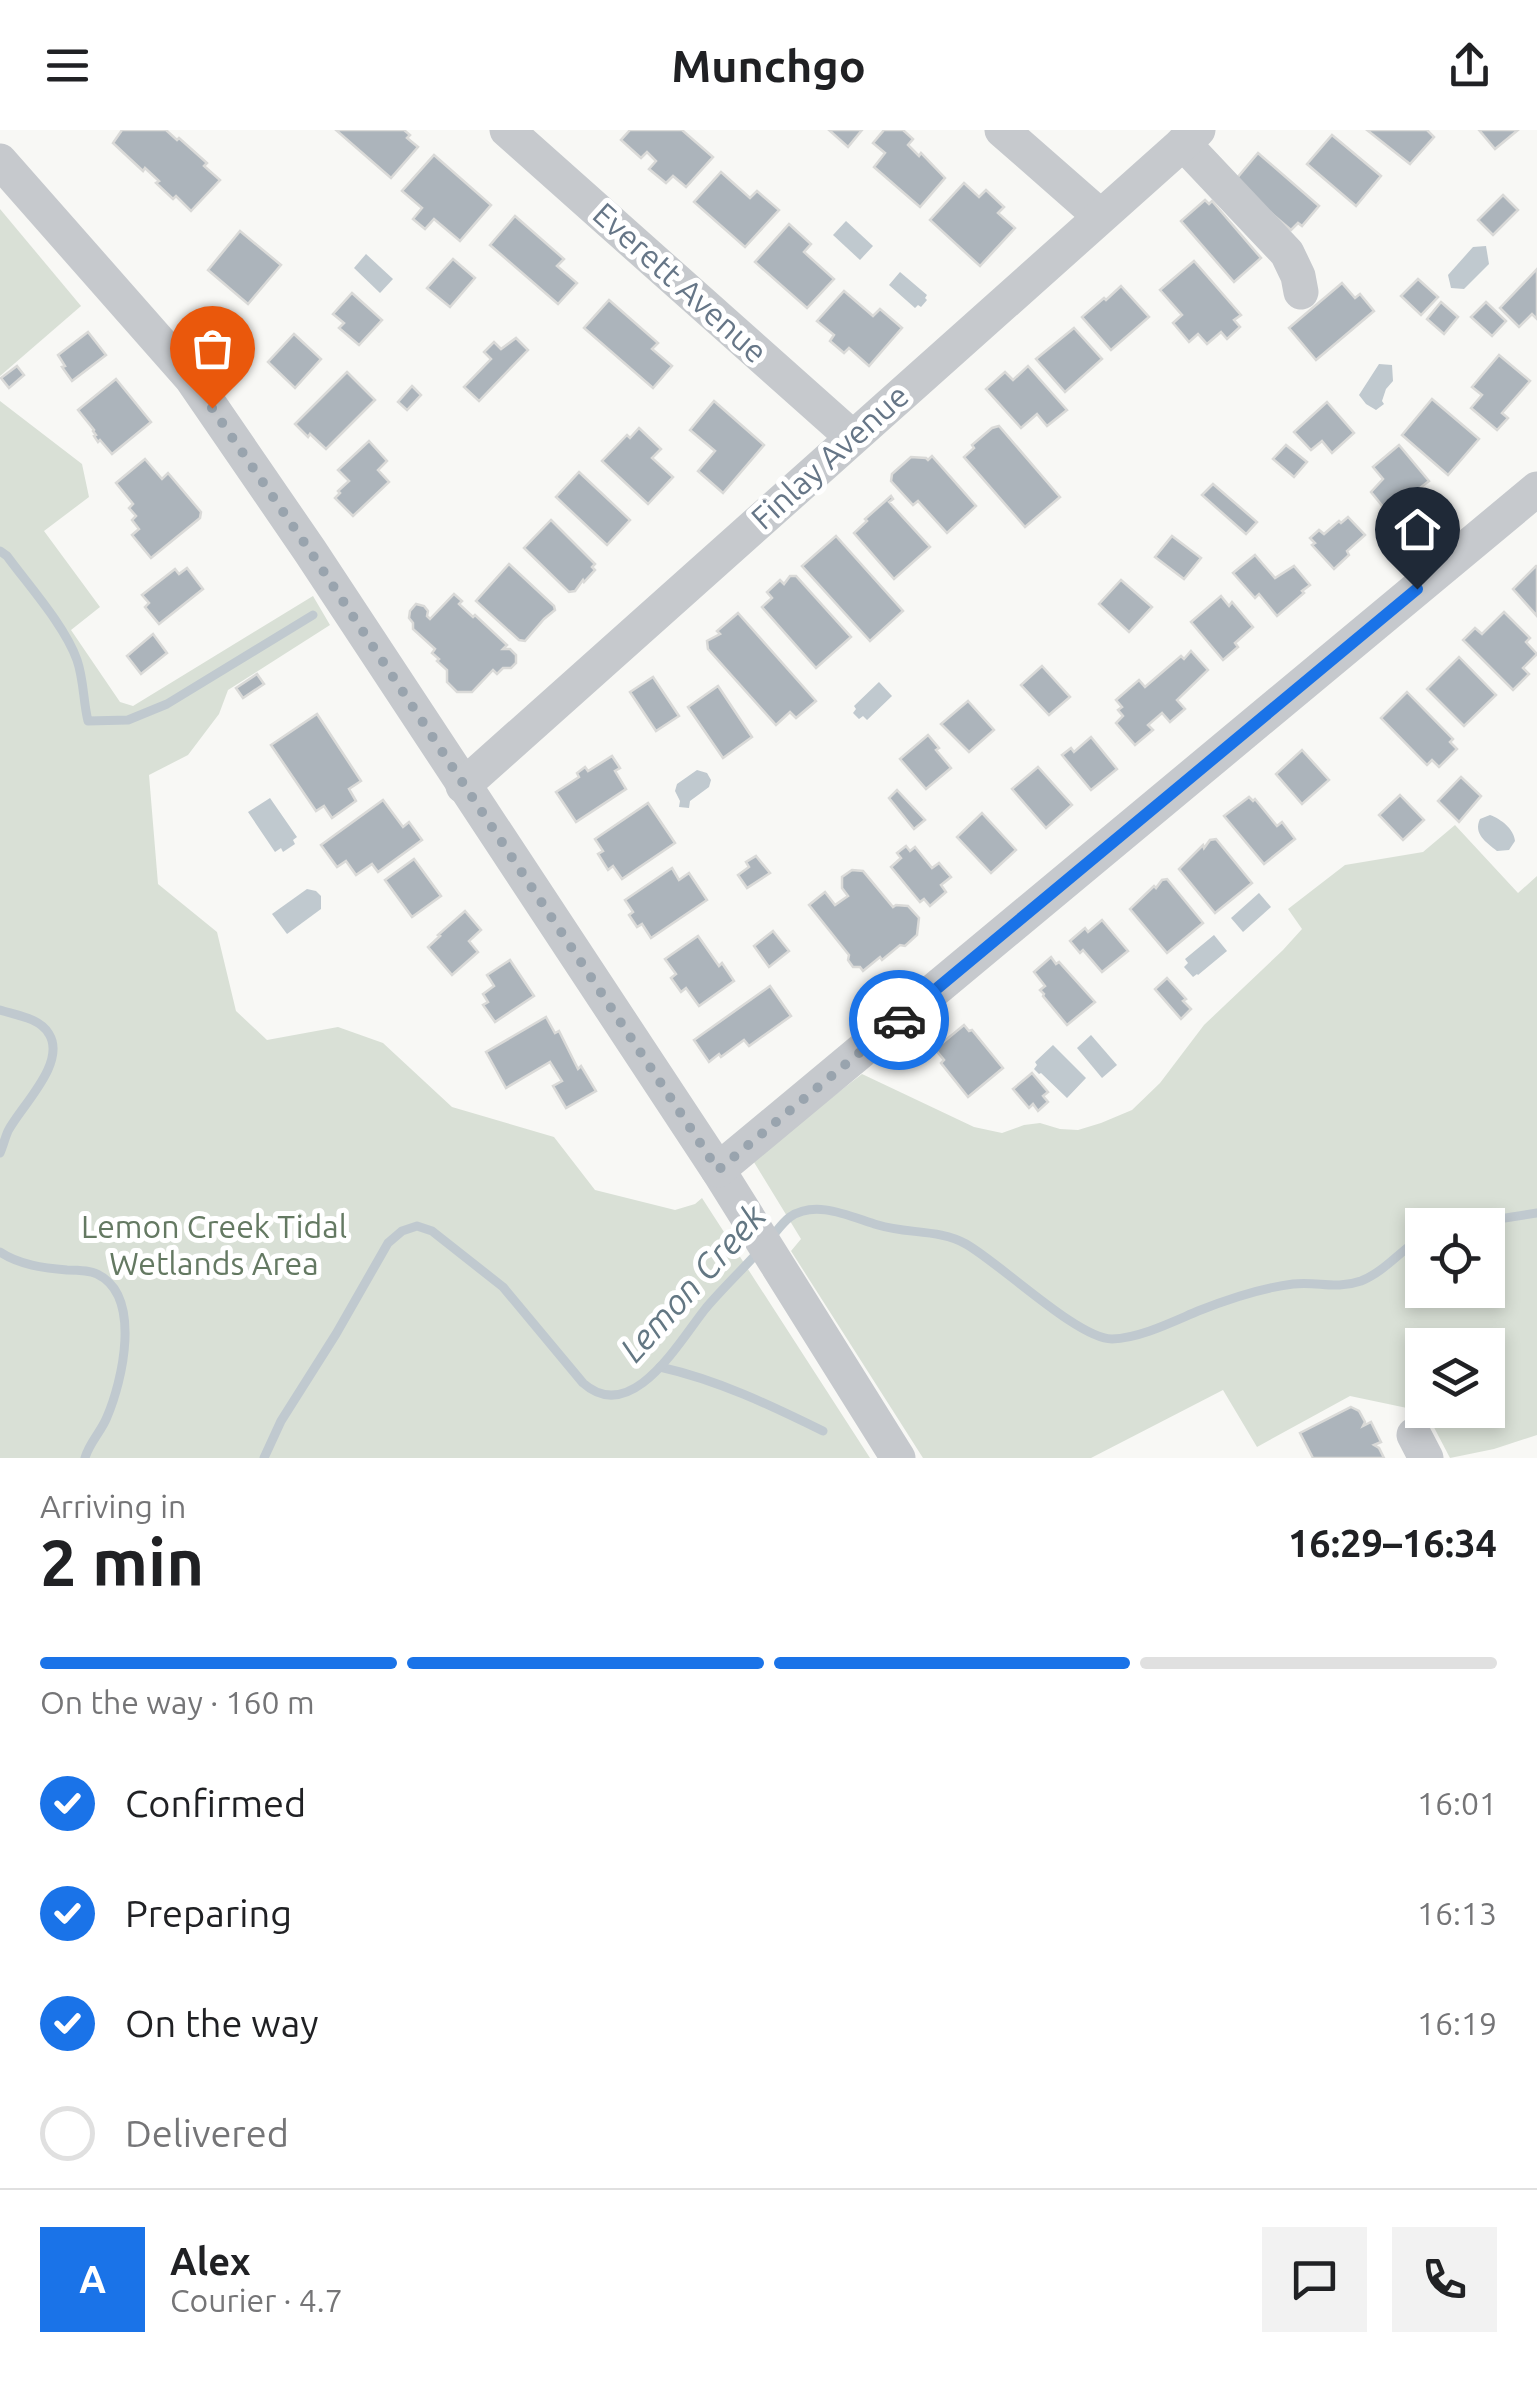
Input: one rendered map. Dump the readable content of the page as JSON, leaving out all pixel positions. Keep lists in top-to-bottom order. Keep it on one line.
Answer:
{"streets":{"street":["Everett Avenue","Finlay Avenue"]},"crossings":[["Everett Avenue","Finlay Avenue"]],"water":["Lemon Creek"],"parks":["Lemon Creek Tidal Wetlands Area"],"page":{"header":"Munchgo","heading":["2 min","Arriving in","16:29–16:34"],"panel":["Alex","Courier · 4.7"],"bar":"On the way · 160 m","list":[["Confirmed","16:01"],["Preparing","16:13"],["On the way","16:19"],"Delivered"],"round":"A"}}
